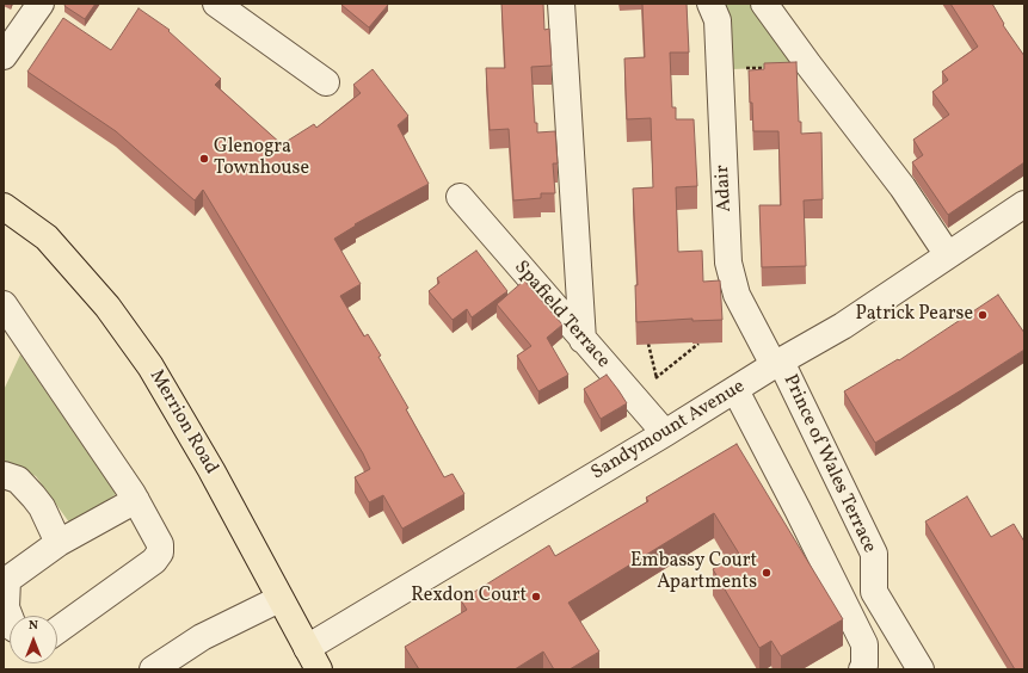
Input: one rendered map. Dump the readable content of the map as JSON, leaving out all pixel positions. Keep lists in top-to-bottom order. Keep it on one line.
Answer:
{"streets":{"main road":["Merrion Road"],"street":["Adair","Spafield Terrace","Sandymount Avenue","Prince of Wales Terrace"]},"crossings":[["Adair","Sandymount Avenue"],["Adair","Prince of Wales Terrace"],["Spafield Terrace","Sandymount Avenue"],["Merrion Road","Sandymount Avenue"],["Sandymount Avenue","Prince of Wales Terrace"]],"places":["Glenogra Townhouse","Patrick Pearse","Embassy Court Apartments","Rexdon Court"],"north":"top"}
